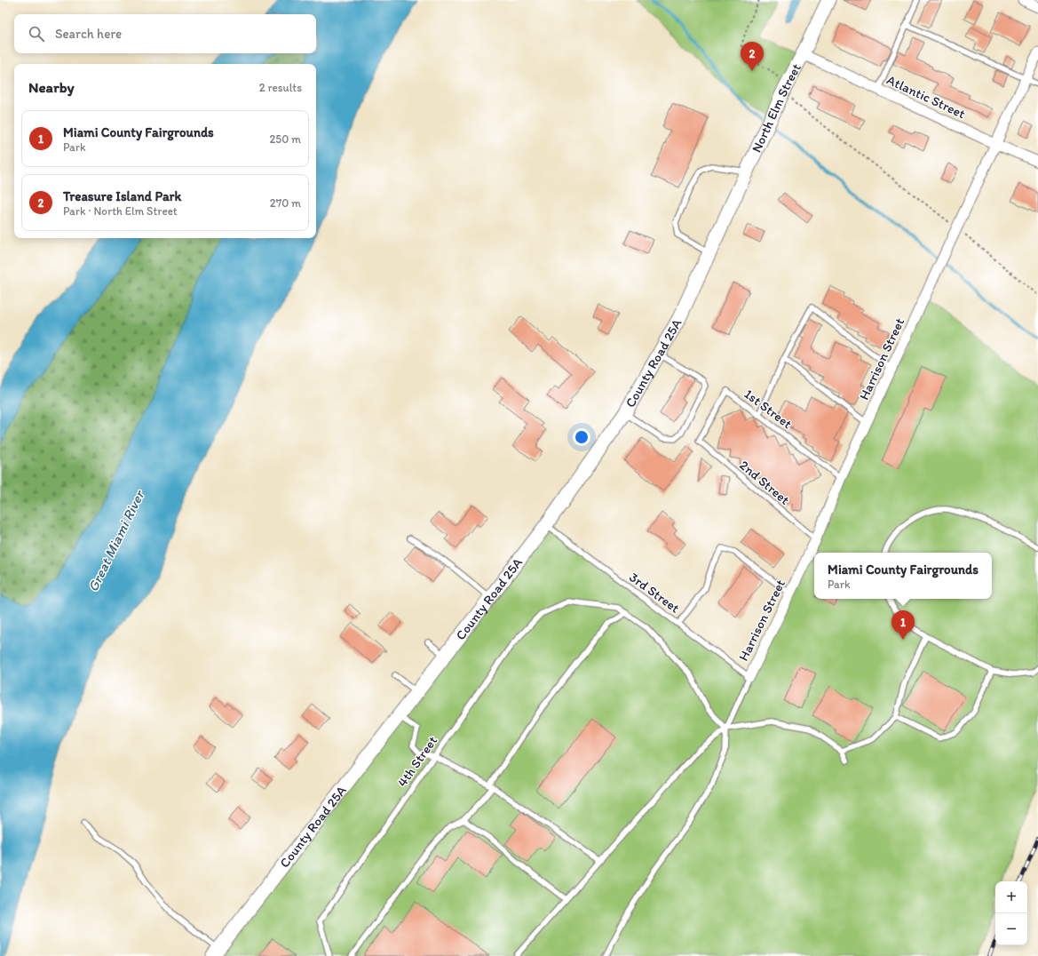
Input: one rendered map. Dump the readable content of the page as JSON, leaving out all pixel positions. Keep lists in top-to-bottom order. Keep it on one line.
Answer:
{"streets":{"main road":["North Elm Street","County Road 25A"],"street":["Atlantic Street","Harrison Street"],"lane":["1st Street","2nd Street","3rd Street","4th Street"]},"crossings":[["Atlantic Street","North Elm Street"],["Atlantic Street","Harrison Street"],["North Elm Street","County Road 25A"],["Harrison Street","1st Street"],["Harrison Street","2nd Street"],["Harrison Street","3rd Street"],["County Road 25A","3rd Street"],["1st Street","2nd Street"]],"water":["Great Miami River"],"page":{"search":"Search here","pins":["2","1"],"heading":["Nearby","2 results"],"list":[{"mark":"1","name":"Miami County Fairgrounds","note":"Park","value":"250 m"},{"mark":"2","name":"Treasure Island Park","note":"Park · North Elm Street","value":"270 m"}],"popup":["Miami County Fairgrounds","Park"],"map_buttons":["+","−"]}}
